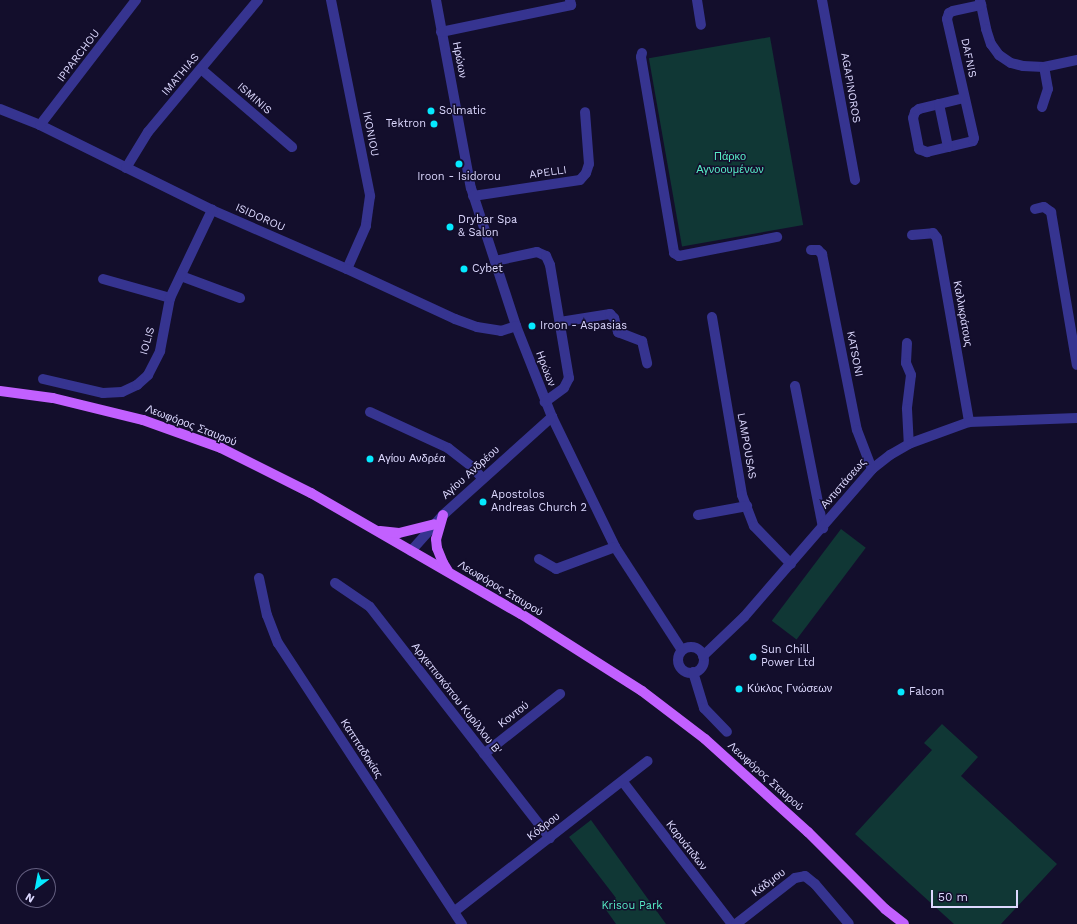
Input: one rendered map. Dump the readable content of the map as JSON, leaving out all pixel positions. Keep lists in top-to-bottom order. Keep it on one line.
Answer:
{"streets":{"main road":["Λεωφόρος Σταυρού"],"street":["IPPARCHOU","DAFNIS","Ηρώων","IMATHIAS","AGAPINOROS","ISMINIS","IKONIOU","APELLI","ISIDOROU","Καλλικράτους","IOLIS","KATSONI","LAMPOUSAS","Αγίου Ανδρέου","Αντιστάσεως","Αρχιεπισκόπου Κυρίλλου Β'","Κοντού","Καππαδοκίας","Κόδρου","Καρυάτιδων","Κάδμου"]},"crossings":[["IPPARCHOU","ISIDOROU"],["Ηρώων","APELLI"],["Ηρώων","ISIDOROU"],["Ηρώων","Αγίου Ανδρέου"],["Ηρώων","Αντιστάσεως"],["IMATHIAS","ISMINIS"],["IMATHIAS","ISIDOROU"],["IKONIOU","ISIDOROU"],["ISIDOROU","IOLIS"],["Καλλικράτους","Αντιστάσεως"],["KATSONI","Αντιστάσεως"],["Λεωφόρος Σταυρού","Αγίου Ανδρέου"],["LAMPOUSAS","Αντιστάσεως"],["Αρχιεπισκόπου Κυρίλλου Β'","Κοντού"],["Αρχιεπισκόπου Κυρίλλου Β'","Κόδρου"],["Καππαδοκίας","Κόδρου"],["Κόδρου","Καρυάτιδων"]],"parks":["Πάρκο Αγνοουμένων","Krisou Park"],"places":["Solmatic","Tektron","Iroon - Isidorou","Drybar Spa & Salon","Cybet","Iroon - Aspasias","Αγίου Ανδρέα","Apostolos Andreas Church 2","Sun Chill Power Ltd","Κύκλος Γνώσεων","Falcon"],"scale_bar":"50 m","north":"bottom left"}
